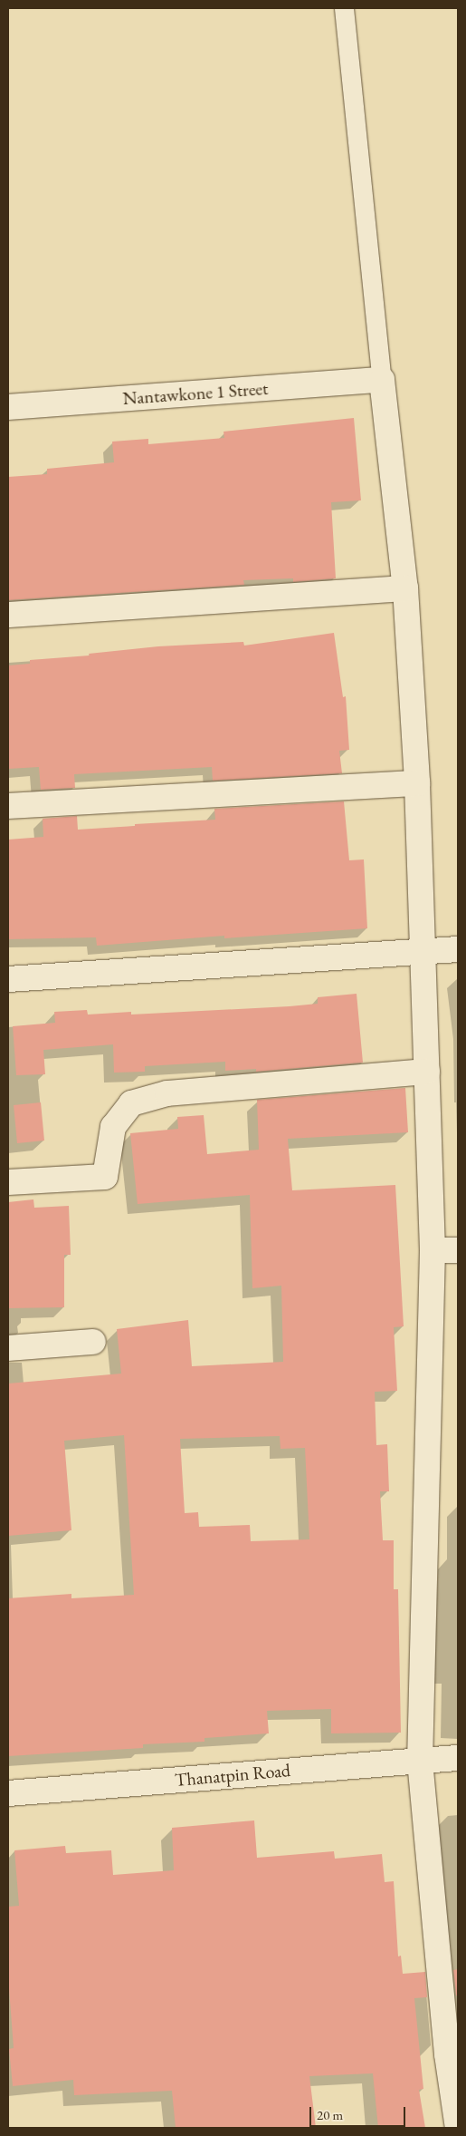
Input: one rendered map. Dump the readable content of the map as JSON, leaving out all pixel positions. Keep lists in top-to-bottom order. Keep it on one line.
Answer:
{"streets":{"street":["Nantawkone 1 Street","Thanatpin Road"]},"scale_bar":"20 m"}
